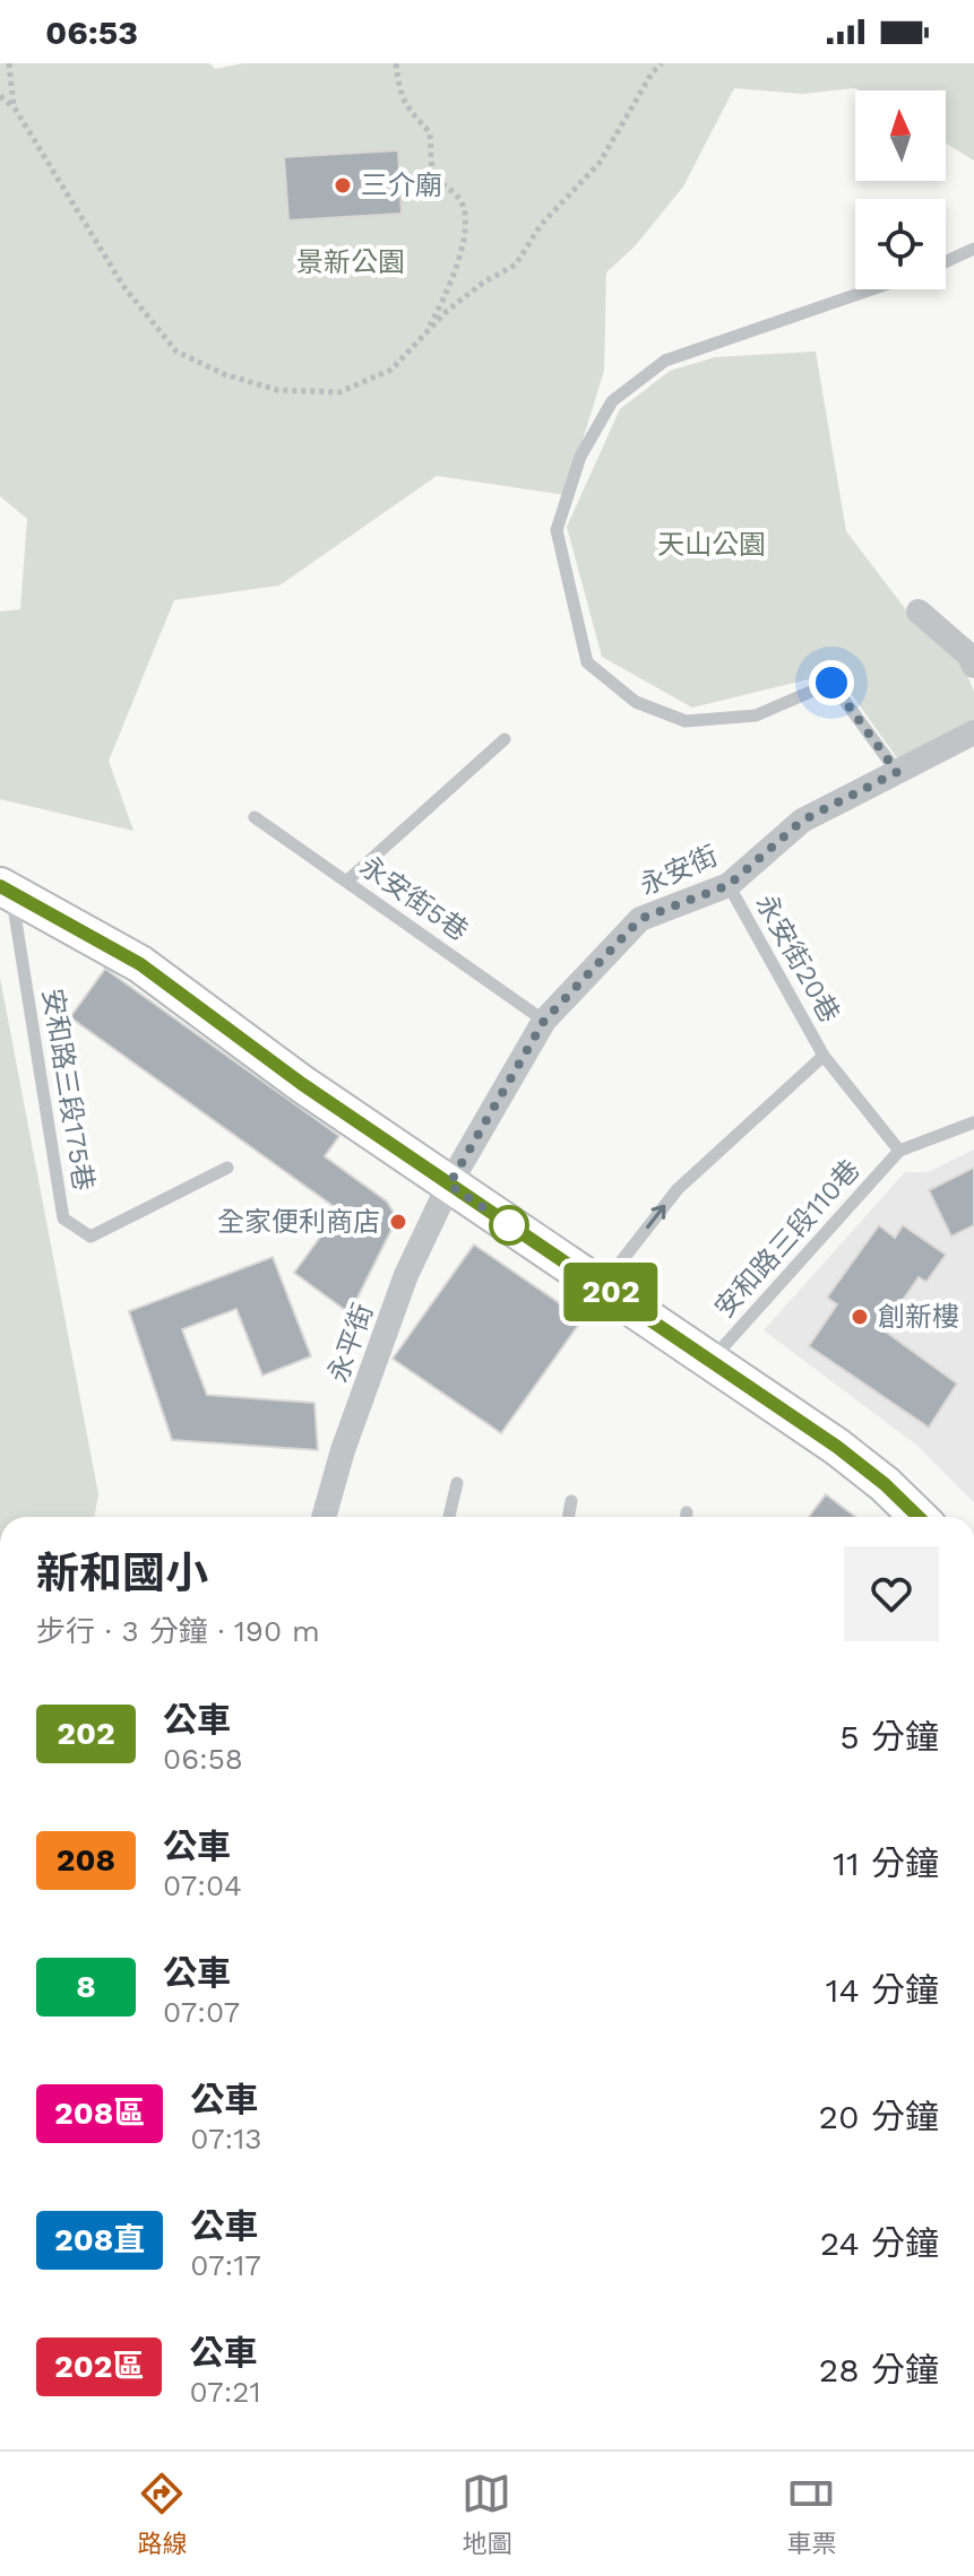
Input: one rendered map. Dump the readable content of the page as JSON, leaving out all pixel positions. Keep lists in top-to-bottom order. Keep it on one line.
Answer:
{"streets":{"street":["永安街","永平街"],"lane":["永安街5巷","永安街20巷","安和路三段175巷","安和路三段110巷"]},"crossings":[["永安街","永安街5巷"],["永安街","永安街20巷"],["永安街","永平街"],["永安街20巷","安和路三段110巷"]],"parks":["景新公園","天山公園"],"places":["三介廟","全家便利商店","創新樓"],"lines":["bus line 202"],"north":"top","page":{"status":"06:53","on_map":"202","heading":["新和國小","步行 · 3 分鐘 · 190 m"],"list":[{"mark":"202","name":"公車","note":"06:58","value":"5 分鐘"},{"mark":"208","name":"公車","note":"07:04","value":"11 分鐘"},{"mark":"8","name":"公車","note":"07:07","value":"14 分鐘"},{"mark":"208區","name":"公車","note":"07:13","value":"20 分鐘"},{"mark":"208直","name":"公車","note":"07:17","value":"24 分鐘"},{"mark":"202區","name":"公車","note":"07:21","value":"28 分鐘"}],"tabs":["路線","地圖","車票"]}}
